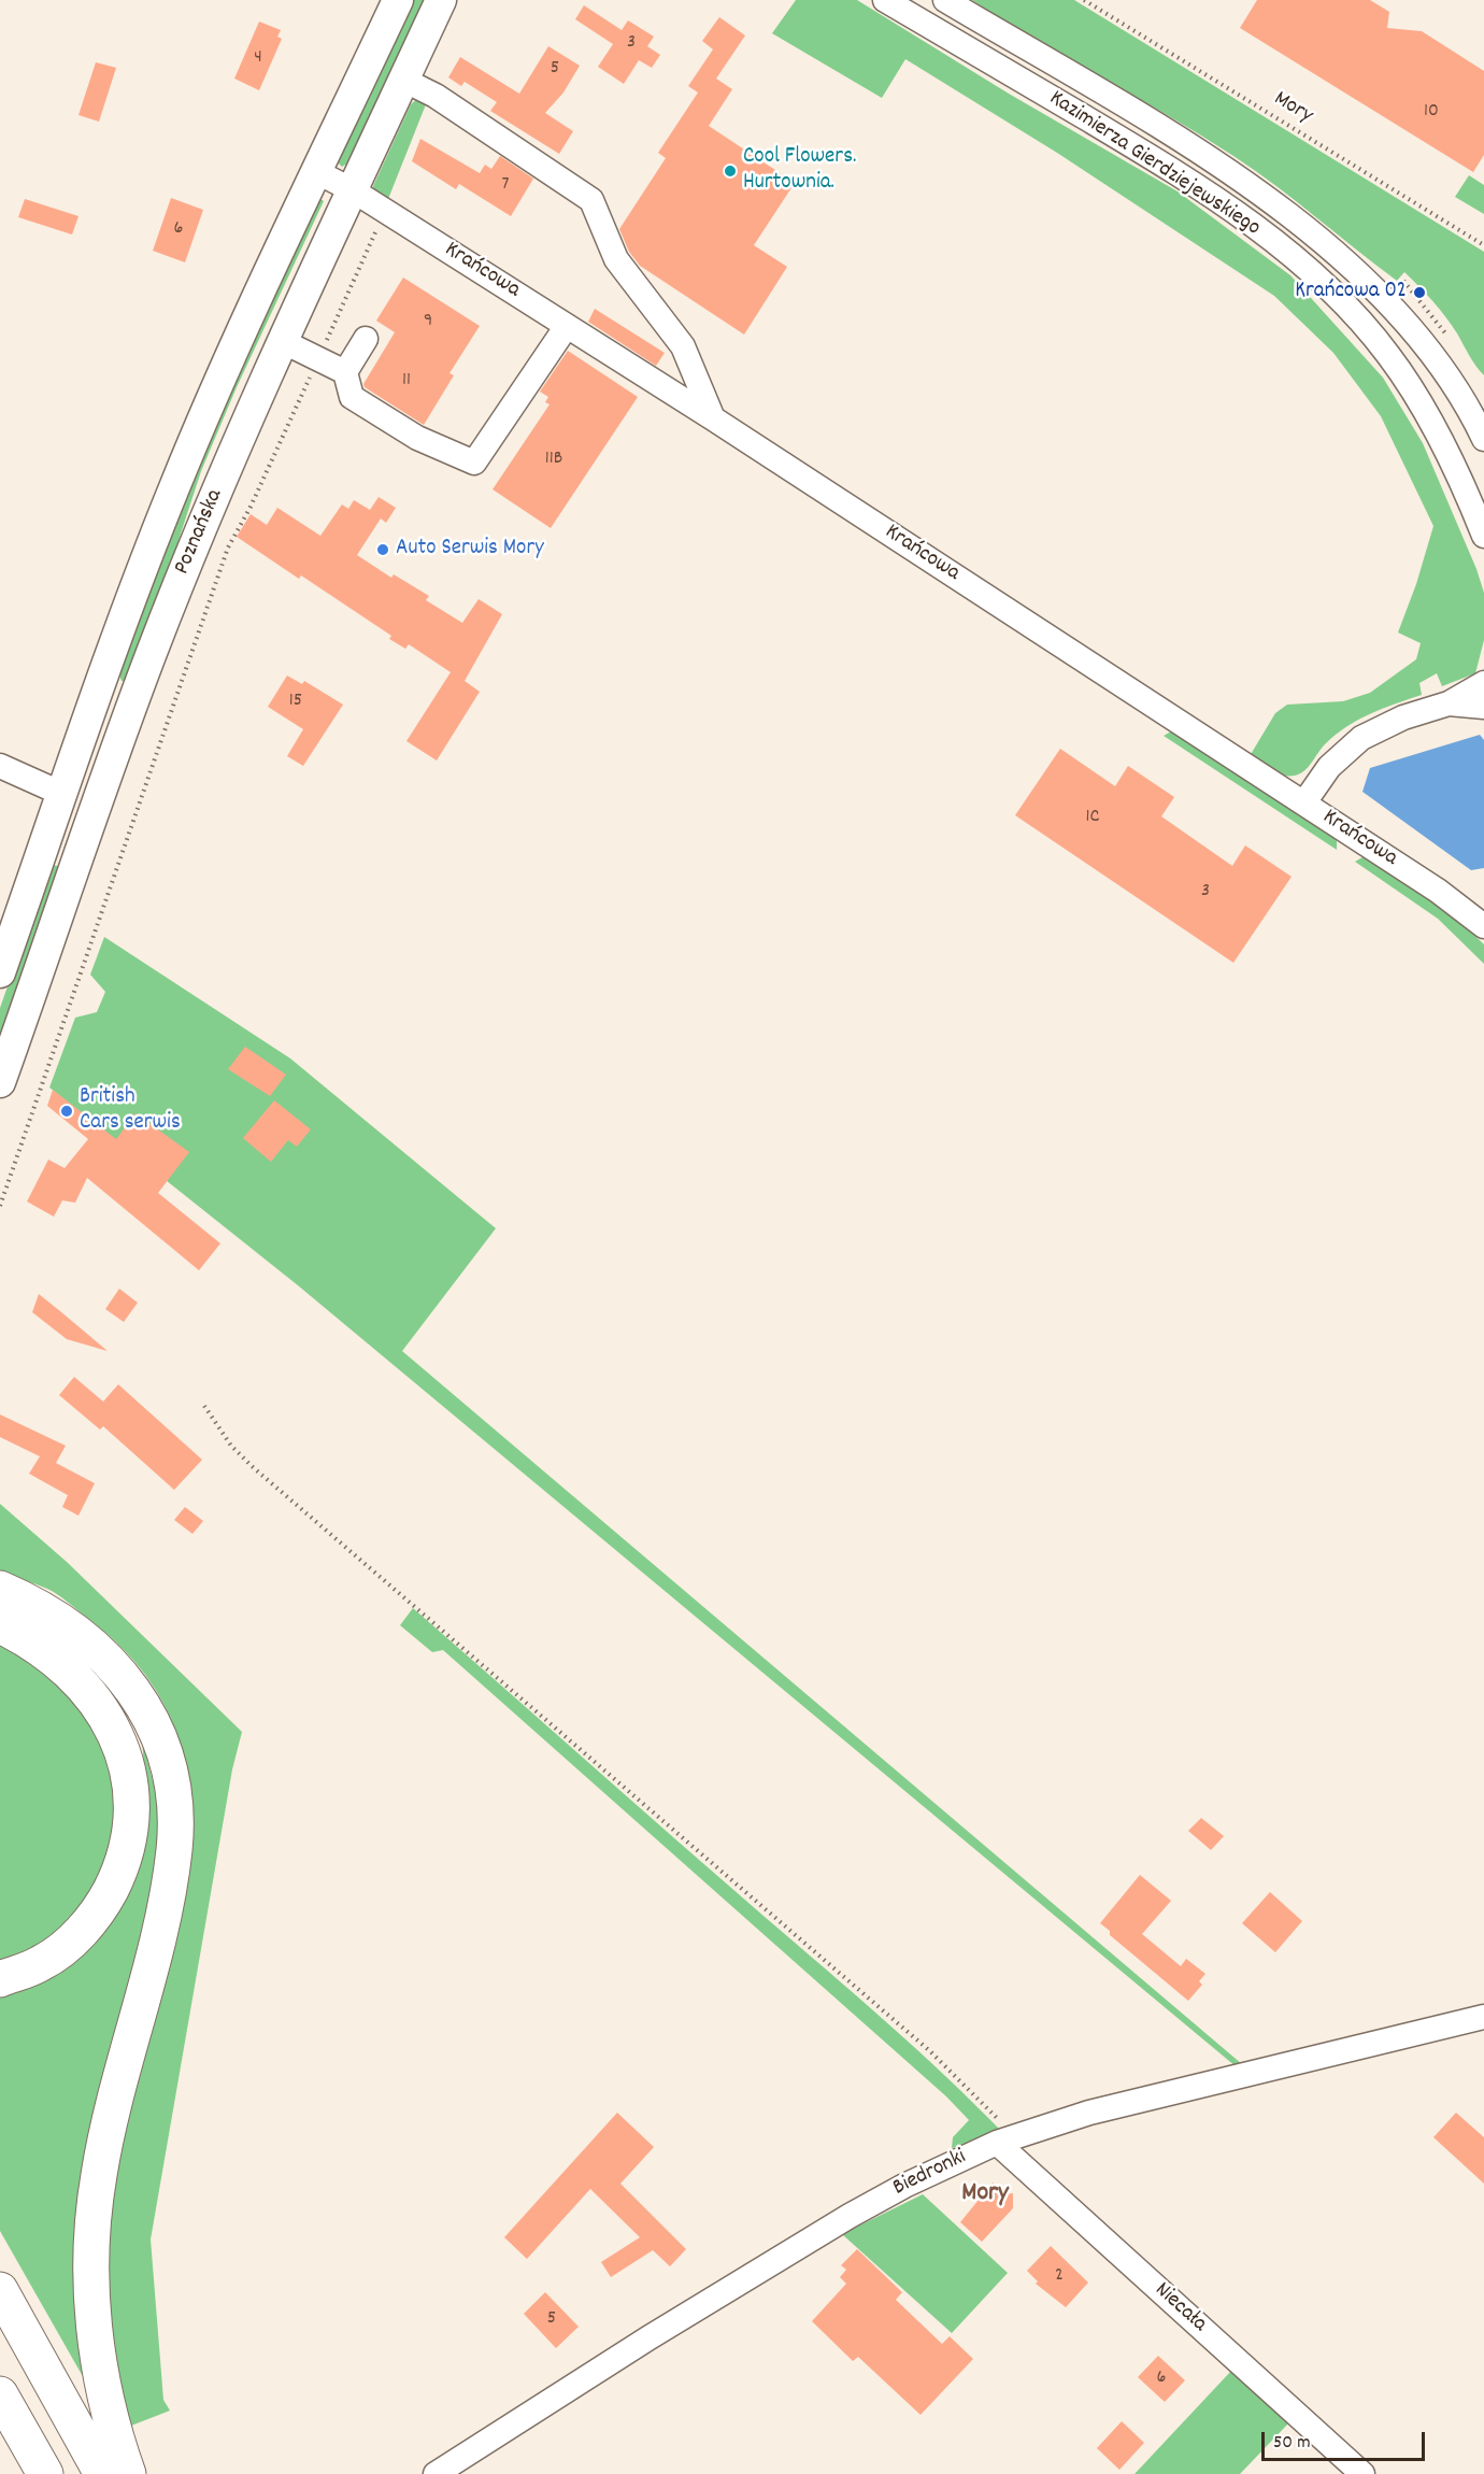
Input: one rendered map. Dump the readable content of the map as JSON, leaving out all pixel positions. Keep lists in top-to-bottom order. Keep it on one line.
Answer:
{"streets":{"main road":["Poznańska"],"street":["Kazimierza Gierdziejewskiego","Krańcowa","Biedronki","Niecała"],"path":["Mory"]},"crossings":[["Krańcowa","Poznańska"],["Biedronki","Niecała"]],"districts":["Mory"],"places":["Cool Flowers. Hurtownia.","Krańcowa 02","Auto Serwis Mory","British Cars serwis"],"house_numbers":["3","4","5","10","7","6","9","11","11B","15","1C","3","2","5","6"],"scale_bar":"50 m"}
